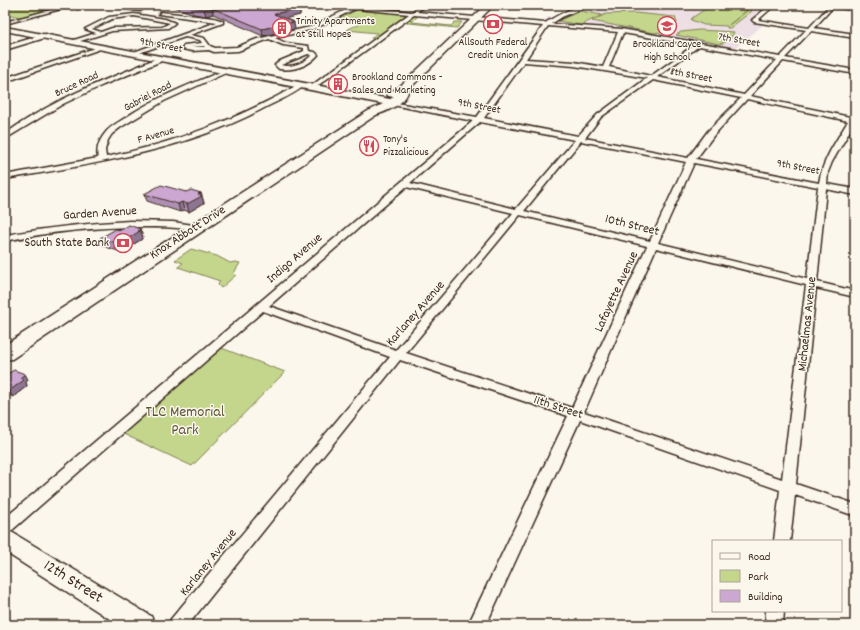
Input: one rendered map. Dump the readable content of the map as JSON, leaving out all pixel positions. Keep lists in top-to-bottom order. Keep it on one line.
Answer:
{"streets":{"main road":["9th Street","Knox Abbott Drive","12th Street"],"street":["7th Street","8th Street","Bruce Road","Gabriel Road","F Avenue","Garden Avenue","10th Street","Indigo Avenue","Lafayette Avenue","Karlaney Avenue","Michaelmas Avenue","11th Street"]},"crossings":[["7th Street","Indigo Avenue"],["7th Street","Lafayette Avenue"],["7th Street","Karlaney Avenue"],["9th Street","Bruce Road"],["9th Street","Gabriel Road"],["9th Street","F Avenue"],["9th Street","Knox Abbott Drive"],["9th Street","Indigo Avenue"],["9th Street","Lafayette Avenue"],["9th Street","Karlaney Avenue"],["9th Street","Michaelmas Avenue"],["8th Street","Indigo Avenue"],["8th Street","Lafayette Avenue"],["8th Street","Karlaney Avenue"],["8th Street","Michaelmas Avenue"],["Gabriel Road","F Avenue"],["Garden Avenue","Knox Abbott Drive"],["10th Street","Indigo Avenue"],["10th Street","Lafayette Avenue"],["10th Street","Karlaney Avenue"],["10th Street","Michaelmas Avenue"],["Indigo Avenue","11th Street"],["Lafayette Avenue","11th Street"],["Karlaney Avenue","11th Street"],["Michaelmas Avenue","11th Street"]],"parks":["TLC Memorial Park"],"places":{"bank":["AllSouth Federal Credit Union","South State Bank"],"school or university":["Brookland Cayce High School"],"building":["Trinity Apartments at Still Hopes","Brookland Commons - Sales and Marketing"],"restaurant":["Tony's Pizzalicious"]},"legend":["Road","Park","Building"]}
